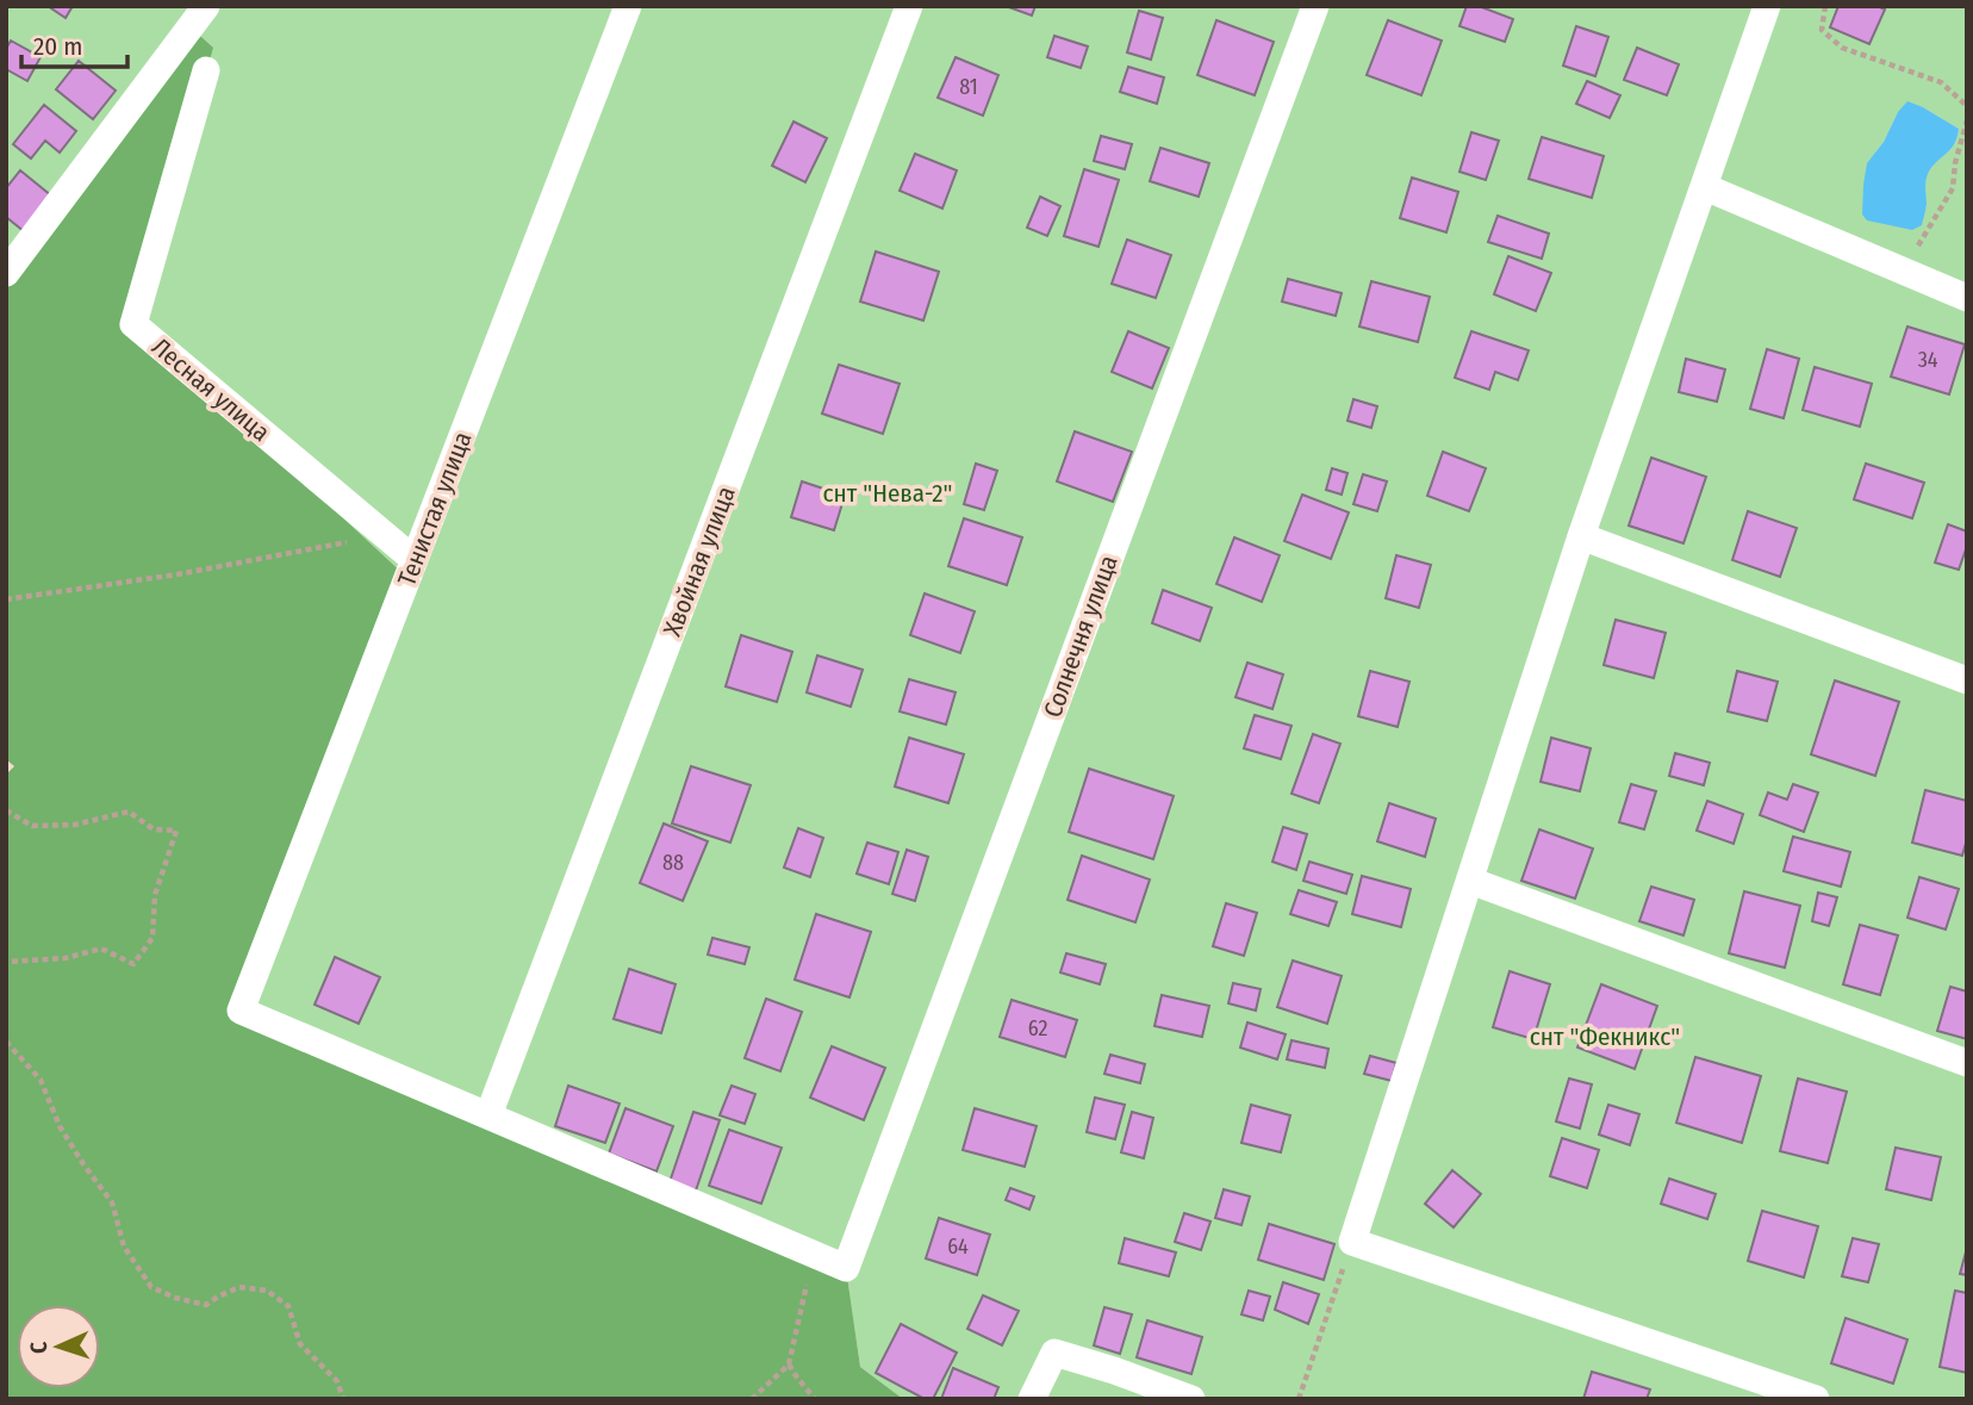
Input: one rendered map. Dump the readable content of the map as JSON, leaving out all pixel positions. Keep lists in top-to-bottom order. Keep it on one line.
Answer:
{"streets":{"street":["Лесная улица","Тенистая улица","Хвойная улица","Солнечня улица"]},"crossings":[["Лесная улица","Тенистая улица"],["Тенистая улица","Хвойная улица"]],"parks":["снт \"Нева-2\"","снт \"Фекникс\""],"house_numbers":["81","34","88","62","64"],"scale_bar":"20 m","north":"left"}
